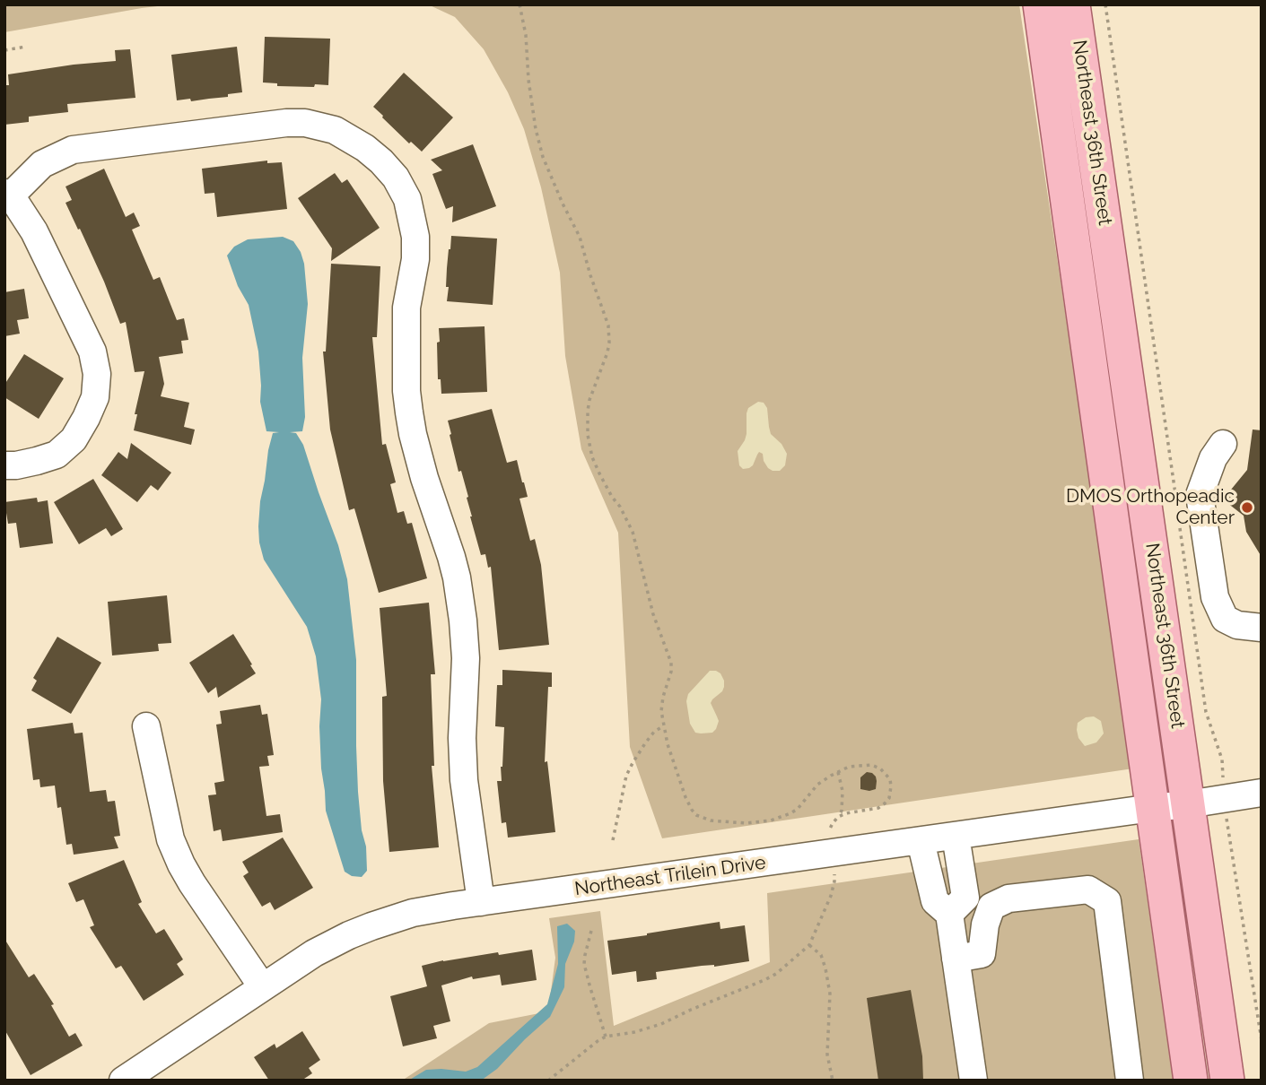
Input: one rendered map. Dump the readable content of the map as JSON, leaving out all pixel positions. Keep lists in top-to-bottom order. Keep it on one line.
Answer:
{"streets":{"main road":["Northeast 36th Street"],"street":["Northeast Trilein Drive"]},"crossings":[["Northeast 36th Street","Northeast Trilein Drive"]],"places":["DMOS Orthopeadic Center"]}
